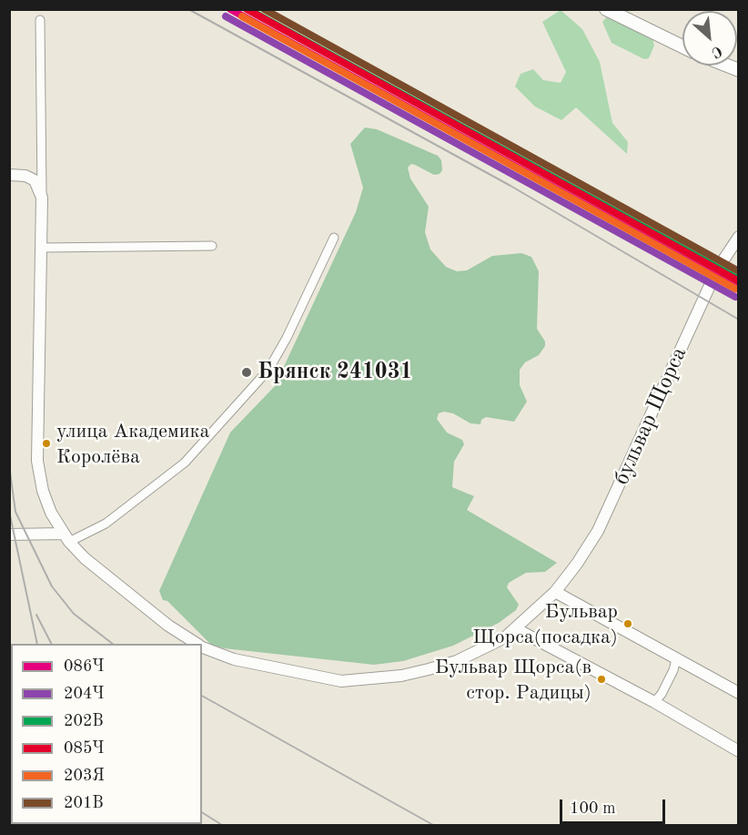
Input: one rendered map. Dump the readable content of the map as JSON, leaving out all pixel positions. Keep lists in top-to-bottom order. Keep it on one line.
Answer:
{"streets":{"main road":["бульвар Щорса"]},"places":["Брянск 241031","улица Академика Королёва","Бульвар Щорса(посадка)","Бульвар Щорса(в стор. Радицы)"],"lines":["transit line 086Ч","transit line 202В","transit line 085Ч","transit line 201В","transit line 204Ч","transit line 203Я"],"legend":["086Ч","204Ч","202В","085Ч","203Я","201В"],"scale_bar":"100 m","north":"bottom right"}
